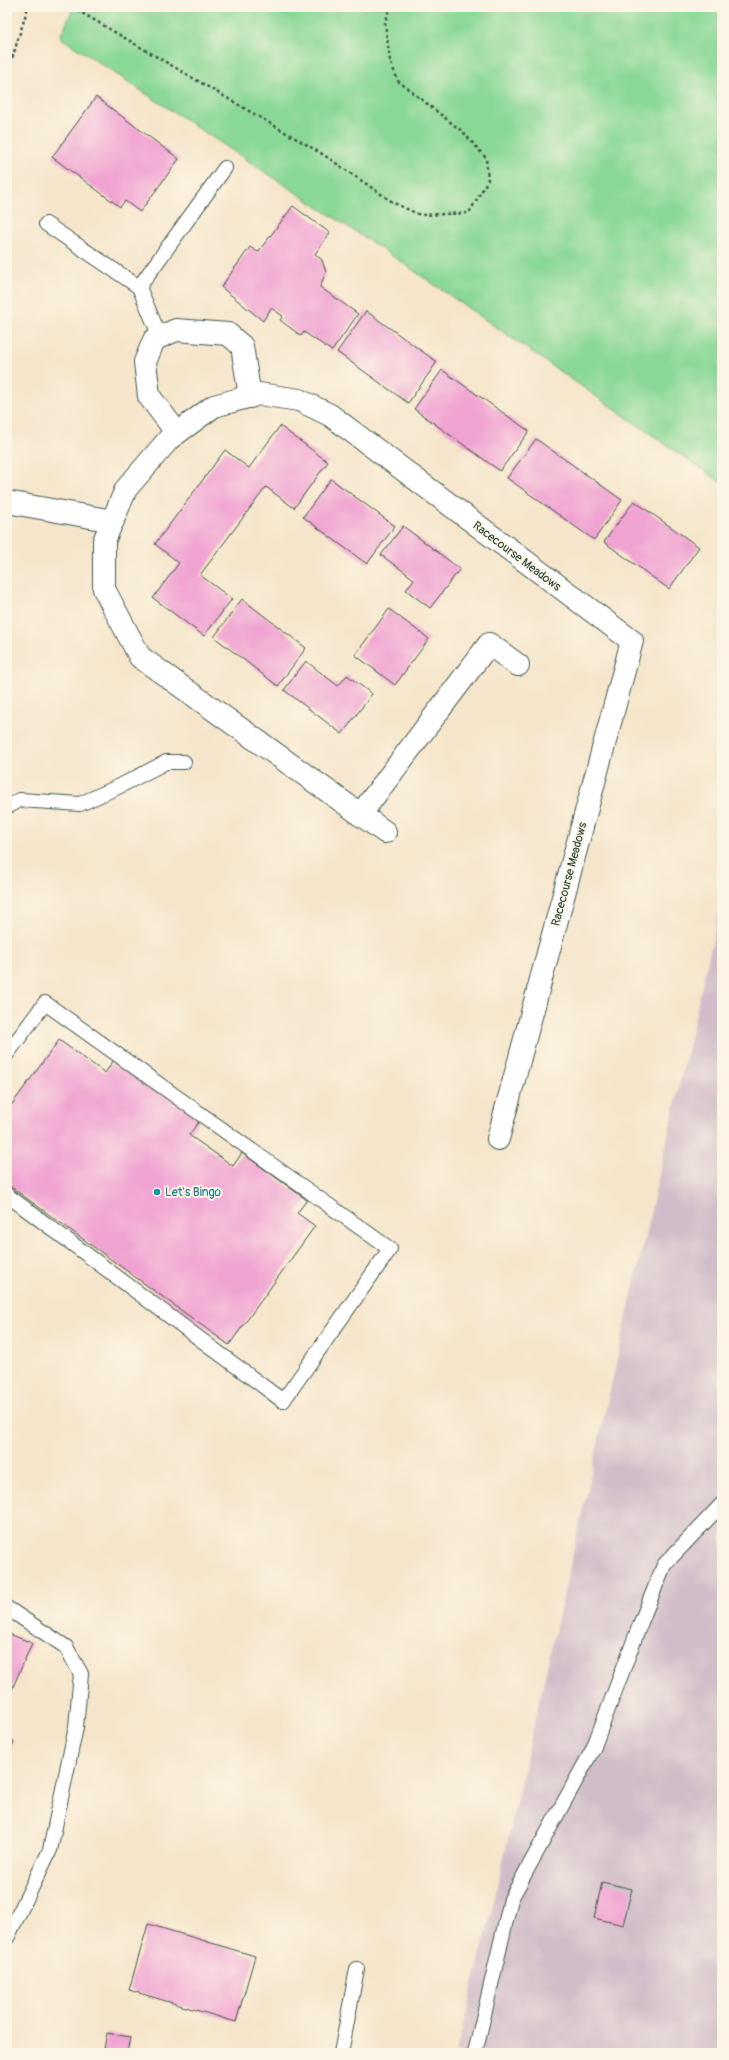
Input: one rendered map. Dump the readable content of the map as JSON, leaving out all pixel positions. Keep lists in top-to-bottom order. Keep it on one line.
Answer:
{"streets":{"street":["Racecourse Meadows"]},"places":["Let's Bingo"]}
